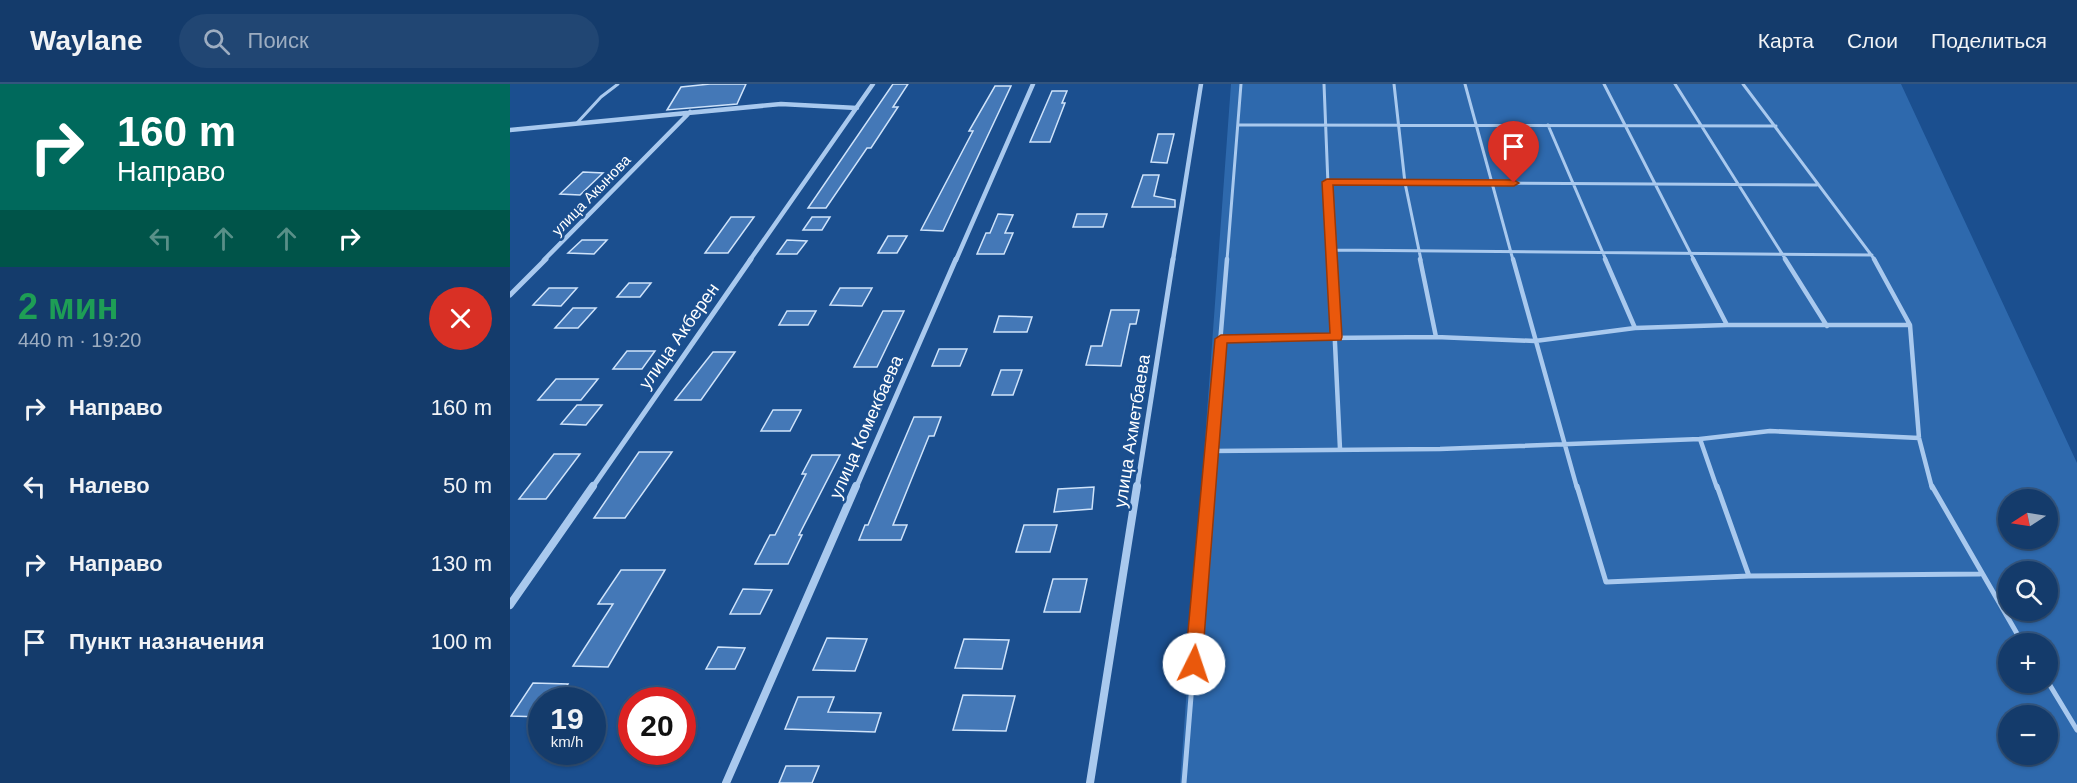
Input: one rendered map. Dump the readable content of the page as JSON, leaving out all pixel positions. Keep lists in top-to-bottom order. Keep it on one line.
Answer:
{"streets":{"street":["улица Акынова","улица Акберен","улица Комекбаева","улица Ахметбаева"]},"north":"left","page":{"header":"Waylane","search":"Поиск","nav":["Карта","Слои","Поделиться"],"turn":["160 m","Направо"],"heading":["2 мин","440 m · 19:20"],"list":[{"name":"Направо","value":"160 m"},{"name":"Налево","value":"50 m"},{"name":"Направо","value":"130 m"},{"name":"Пункт назначения","value":"100 m"}],"map_buttons":["+","−"],"speed":"19 km/h","limit":"20"}}
